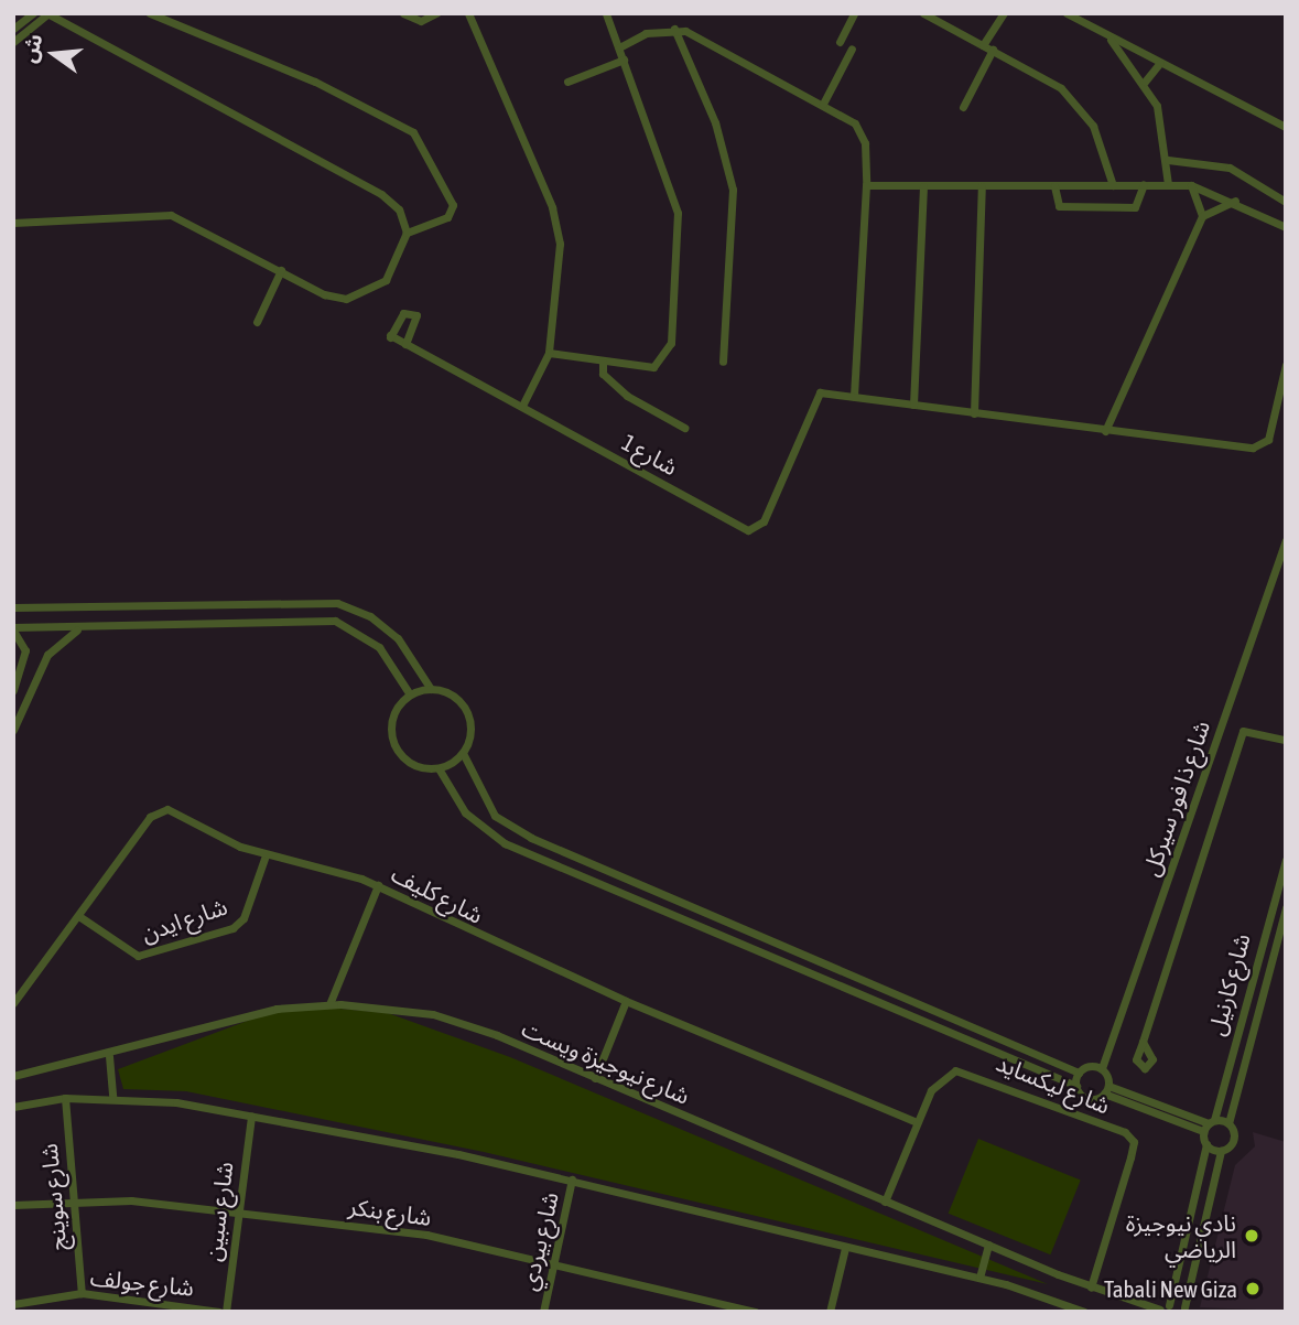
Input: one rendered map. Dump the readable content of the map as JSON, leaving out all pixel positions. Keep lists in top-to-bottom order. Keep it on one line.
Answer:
{"streets":{"street":["شارع 1","شارع ذا فور سيركل","شارع كليف","شارع ايدن","شارع كارنيل","شارع نيوجيزة ويست","شارع ليكسايد","شارع سوينج","شارع سبين","شارع بنكر","شارع بيردي","شارع جولف"]},"crossings":[["شارع كليف","شارع ايدن"],["شارع كليف","شارع ليكسايد"],["شارع نيوجيزة ويست","شارع ليكسايد"],["شارع سوينج","شارع بنكر"],["شارع سوينج","شارع جولف"],["شارع سبين","شارع بنكر"],["شارع بنكر","شارع بيردي"]],"places":["نادي نيوجيزة الرياضي","Tabali New Giza"],"north":"left"}
